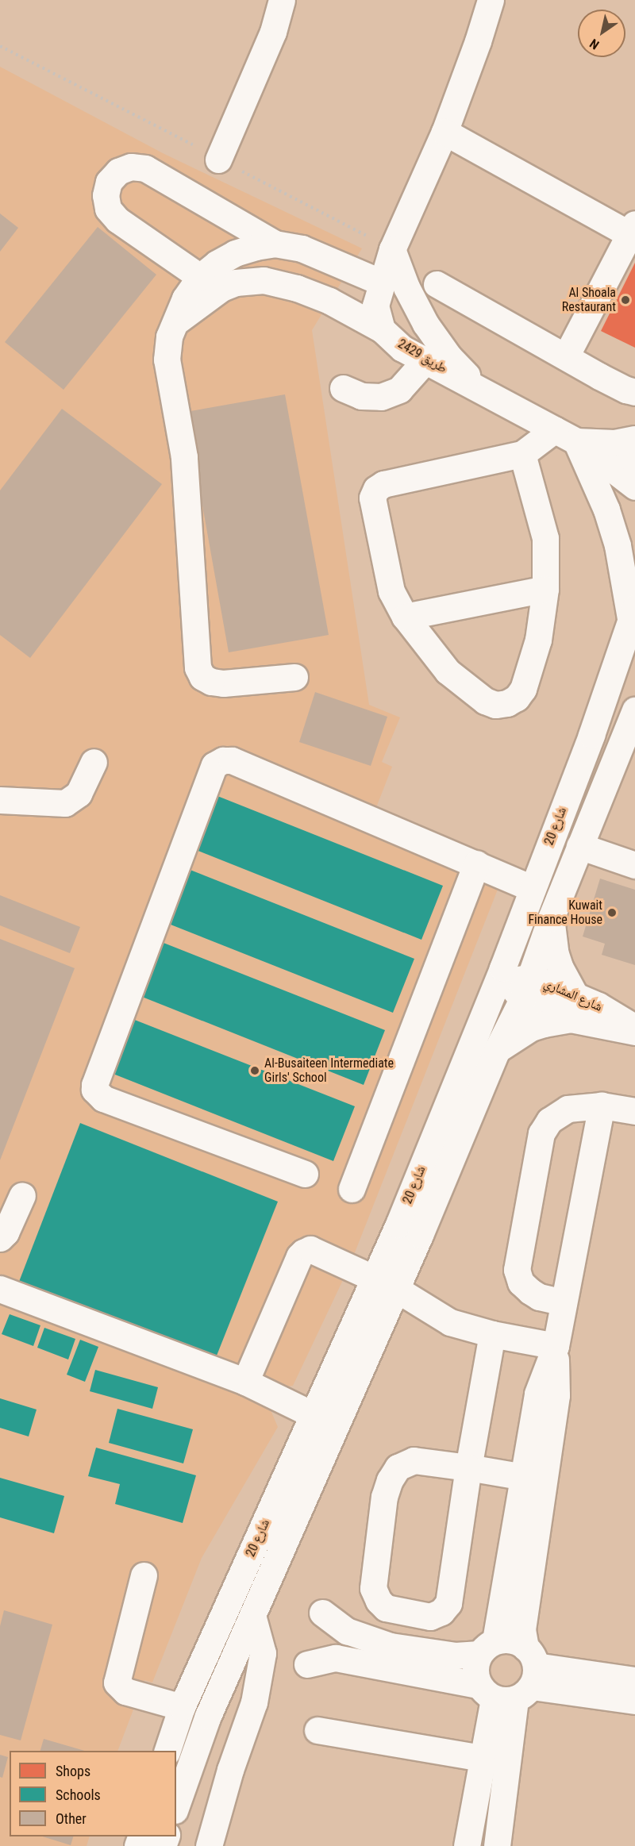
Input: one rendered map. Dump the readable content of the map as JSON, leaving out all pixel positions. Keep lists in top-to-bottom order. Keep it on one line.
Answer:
{"streets":{"main road":["طريق 2429","شارع 20","شارع المشاري"]},"crossings":[["شارع 20","شارع المشاري"]],"places":["Al Shoala Restaurant","Kuwait Finance House","Al-Busaiteen Intermediate Girls' School"],"legend":["Shops","Schools","Other"],"north":"bottom left"}
